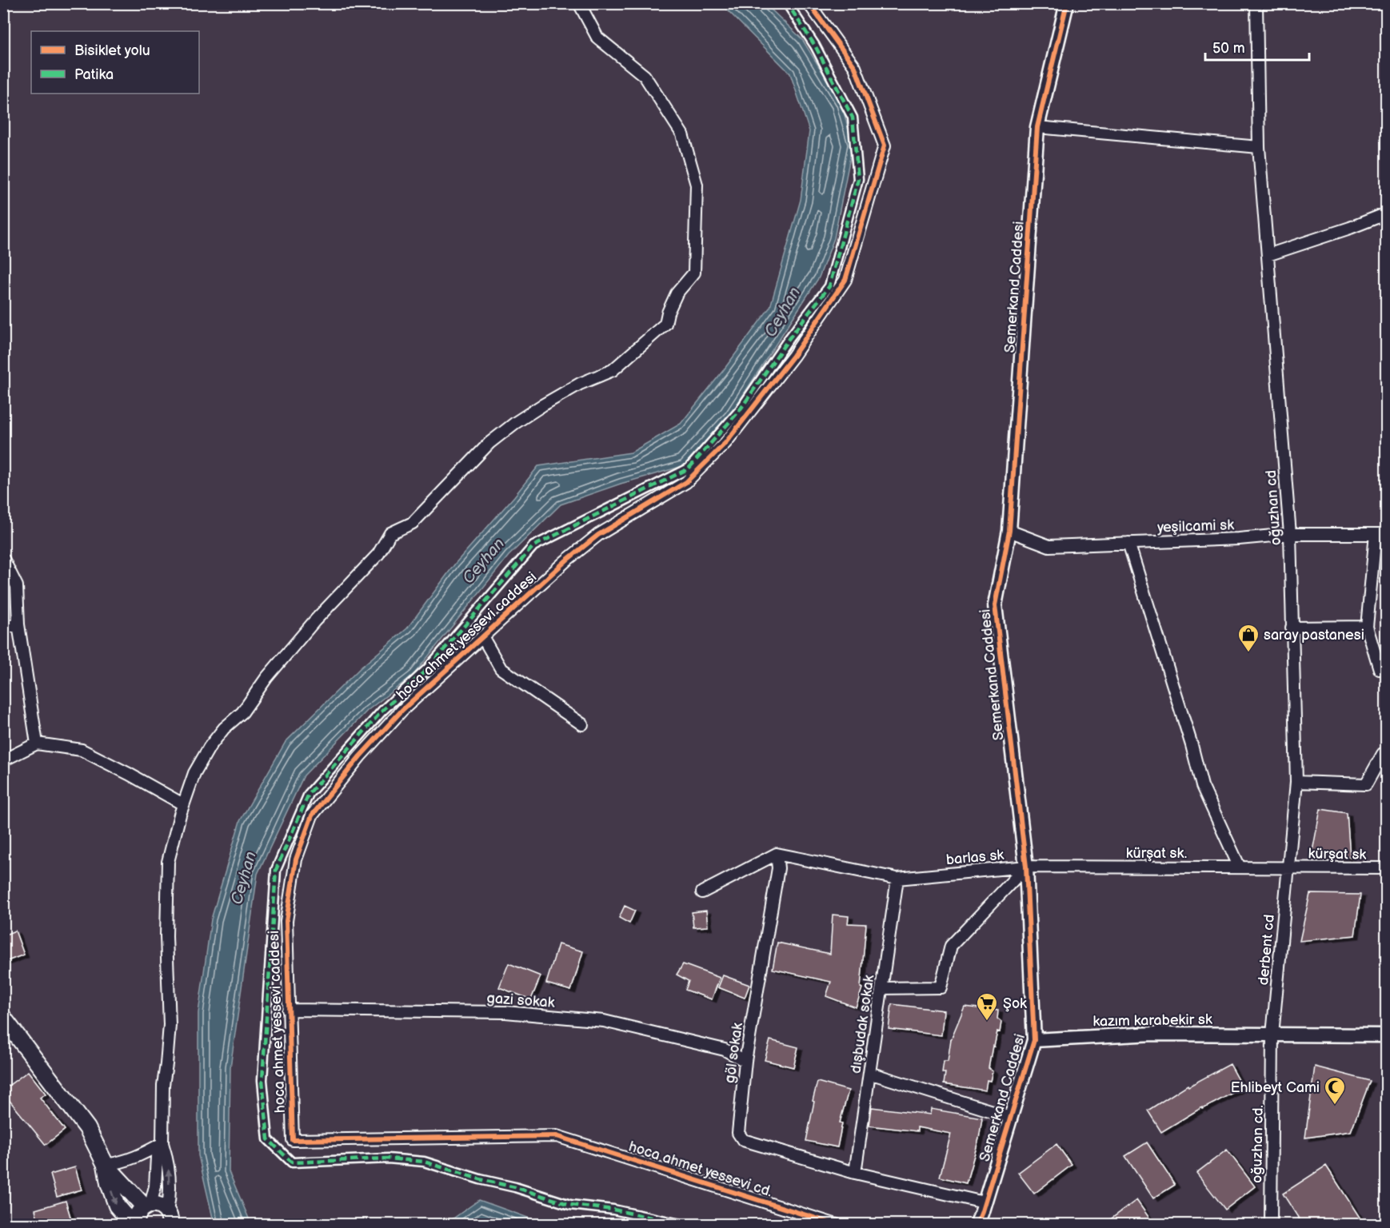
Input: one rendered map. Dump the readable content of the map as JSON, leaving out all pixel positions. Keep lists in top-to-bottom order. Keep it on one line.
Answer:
{"streets":{"street":["Semerkand Caddesi","oğuzhan cd","yeşilcami sk","hoca ahmet yessevi caddesi","kürşat sk.","kürşat sk","barlas sk","derbent cd","gazi sokak","kazım karabekir sk","dışbudak sokak","göl sokak","oğuzhan cd.","hoca ahmet yessevi cd."]},"crossings":[["Semerkand Caddesi","yeşilcami sk"],["Semerkand Caddesi","kürşat sk."],["Semerkand Caddesi","barlas sk"],["Semerkand Caddesi","kazım karabekir sk"],["Semerkand Caddesi","göl sokak"],["oğuzhan cd","yeşilcami sk"],["oğuzhan cd","kürşat sk."],["oğuzhan cd","kürşat sk"],["oğuzhan cd","derbent cd"],["hoca ahmet yessevi caddesi","gazi sokak"],["hoca ahmet yessevi caddesi","hoca ahmet yessevi cd."],["kürşat sk.","kürşat sk"],["kürşat sk.","barlas sk"],["kürşat sk.","derbent cd"],["kürşat sk","derbent cd"],["barlas sk","dışbudak sokak"],["barlas sk","göl sokak"],["derbent cd","kazım karabekir sk"],["derbent cd","oğuzhan cd."],["gazi sokak","göl sokak"],["kazım karabekir sk","oğuzhan cd."],["dışbudak sokak","göl sokak"]],"water":["Ceyhan"],"places":{"shop":["saray pastanesi"],"supermarket":["Şok"],"mosque":["Ehlibeyt Cami"]},"legend":["Bisiklet yolu","Patika"],"scale_bar":"50 m"}
